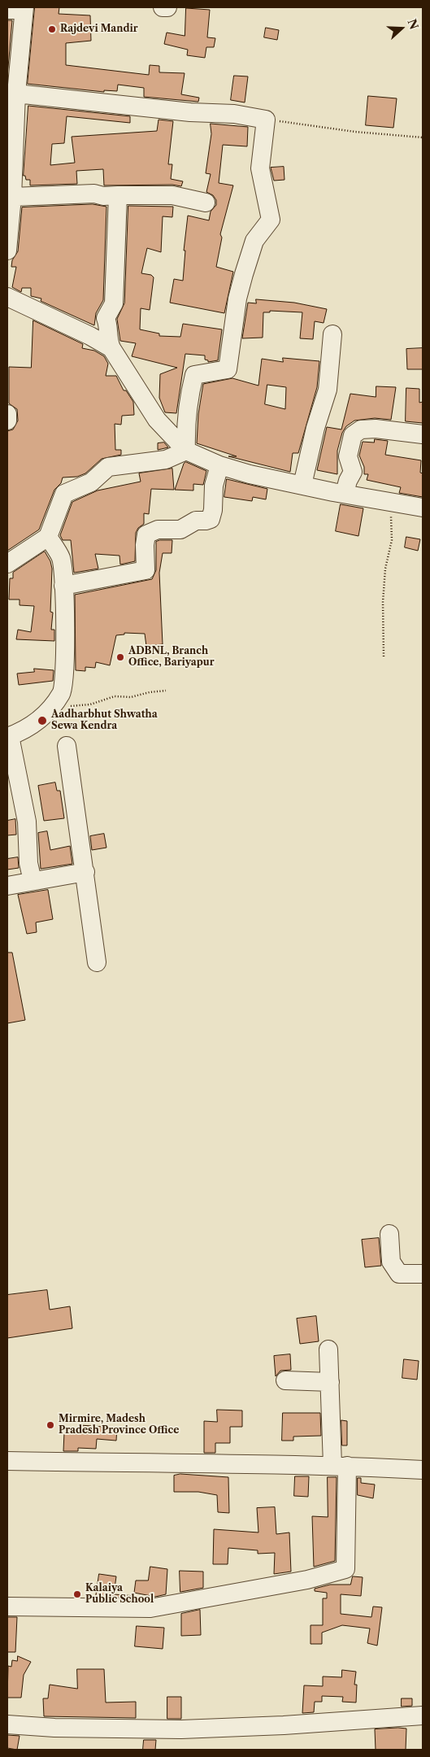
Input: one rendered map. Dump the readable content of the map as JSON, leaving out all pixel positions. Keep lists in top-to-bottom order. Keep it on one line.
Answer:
{"places":["Rajdevi Mandir","ADBNL, Branch Office, Bariyapur","Aadharbhut Shwatha Sewa Kendra","Mirmire, Madesh Pradesh Province Office","Kalaiya Public School"],"north":"right"}
